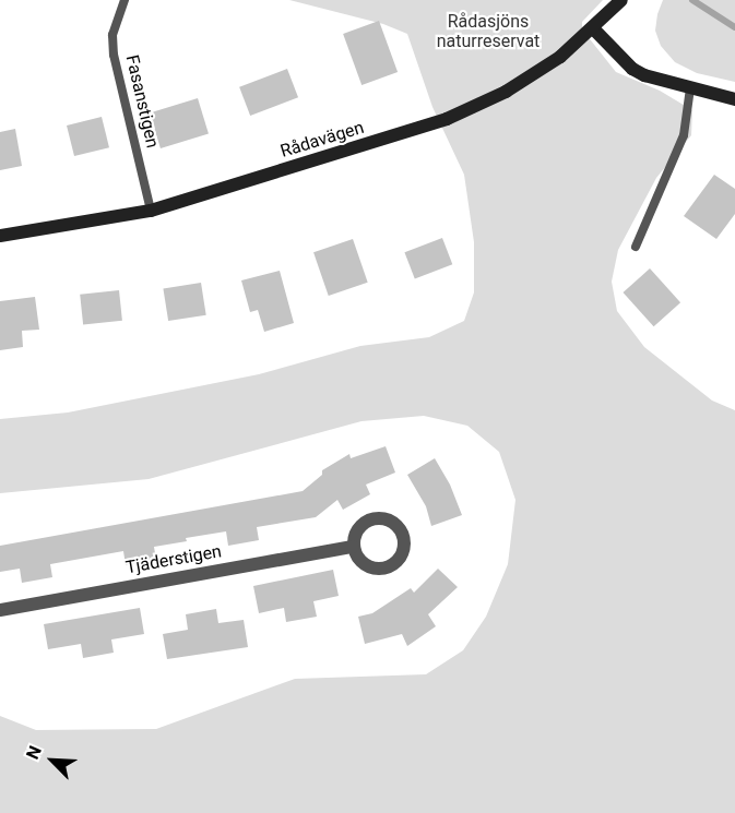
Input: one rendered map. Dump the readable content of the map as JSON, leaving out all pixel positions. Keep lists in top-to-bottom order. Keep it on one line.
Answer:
{"streets":{"street":["Rådavägen","Tjäderstigen"],"lane":["Fasanstigen"]},"crossings":[["Fasanstigen","Rådavägen"]],"parks":["Rådasjöns naturreservat"],"north":"top left"}
